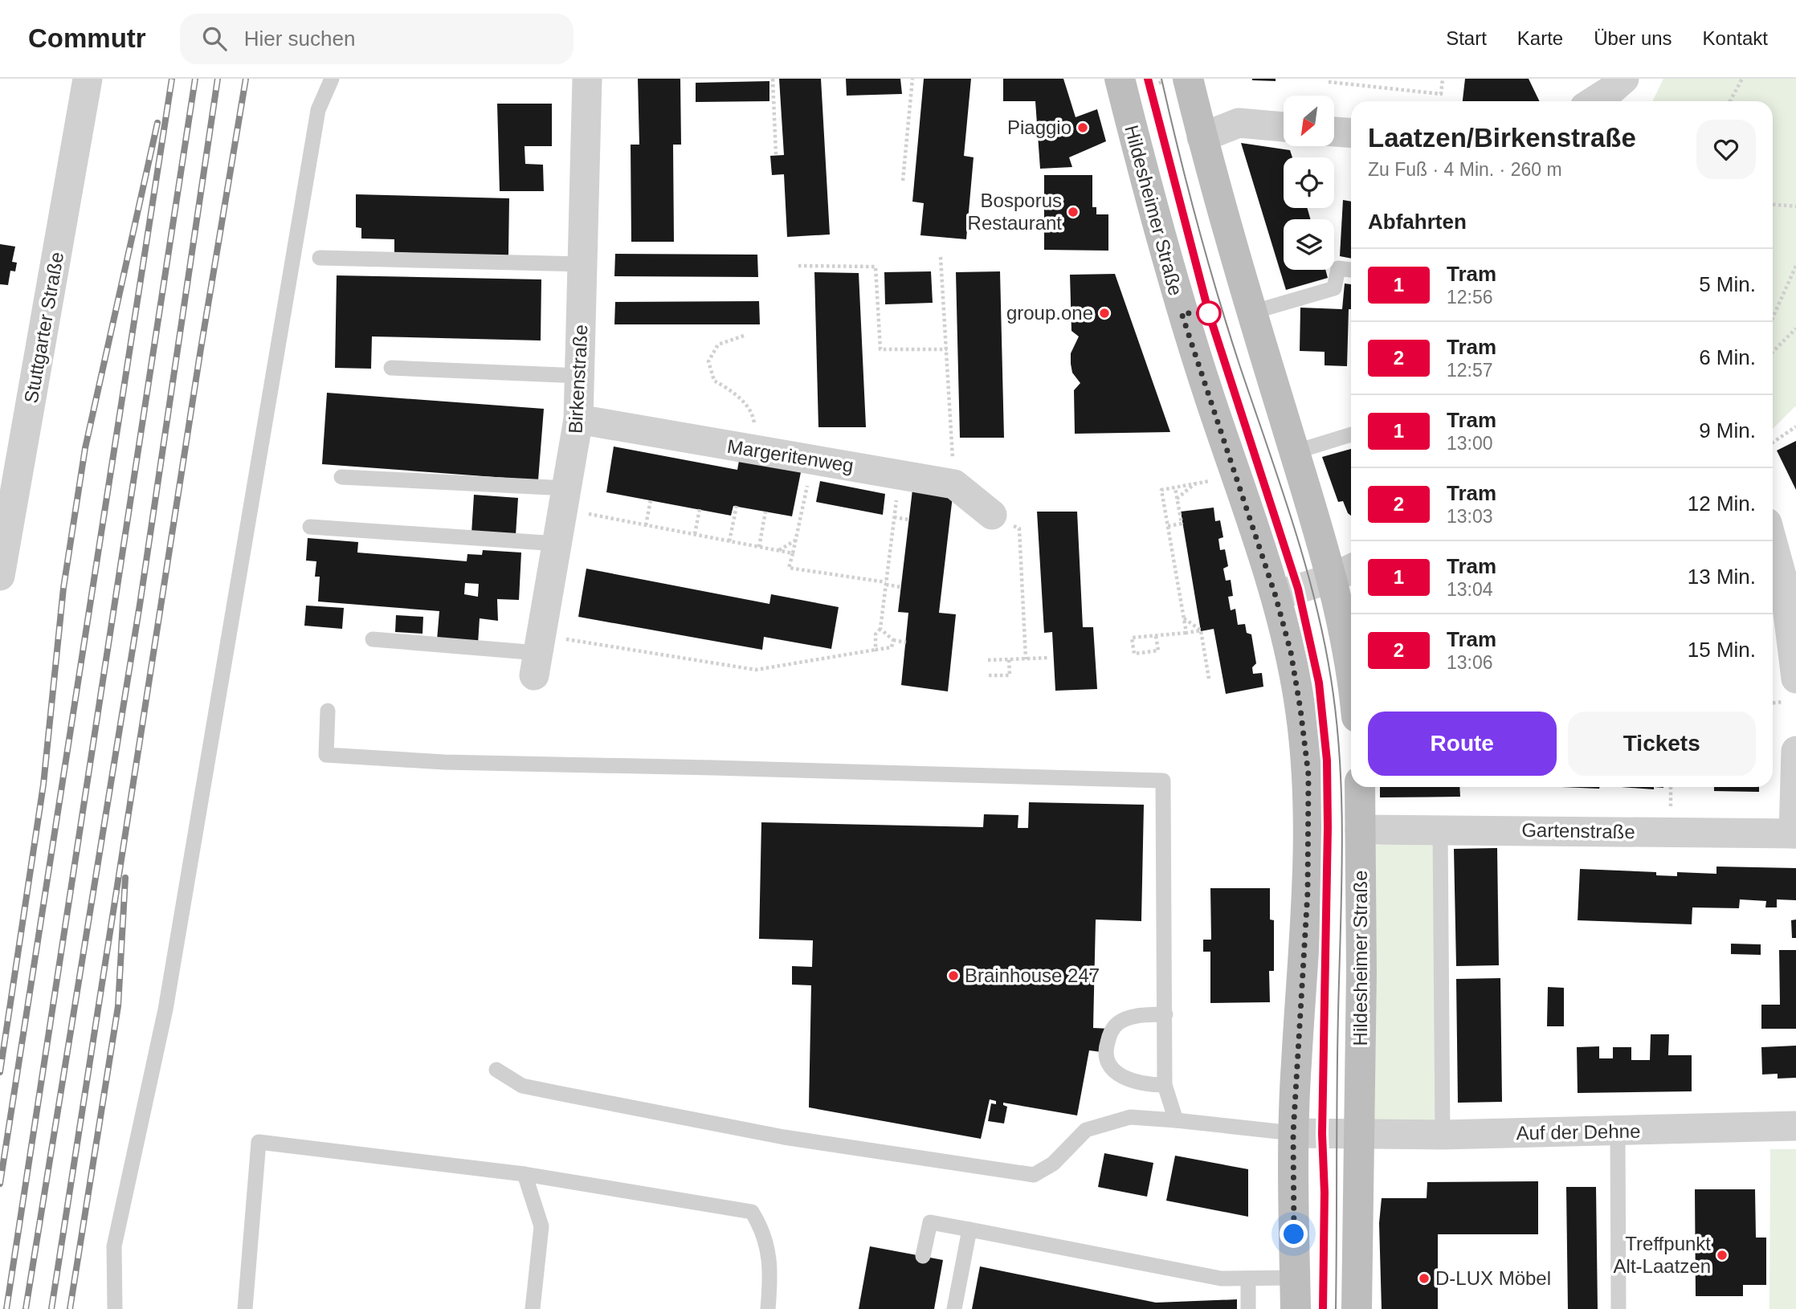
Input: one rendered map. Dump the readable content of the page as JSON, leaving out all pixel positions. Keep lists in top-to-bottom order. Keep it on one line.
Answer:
{"streets":{"main road":["Hildesheimer Straße"],"street":["Stuttgarter Straße","Birkenstraße","Margeritenweg","Gartenstraße","Auf der Dehne"]},"crossings":[["Hildesheimer Straße","Gartenstraße"],["Hildesheimer Straße","Auf der Dehne"],["Birkenstraße","Margeritenweg"]],"places":["Piaggio","Bosporus Restaurant","group.one","Brainhouse 247","Treffpunkt Alt-Laatzen","D-LUX Möbel"],"lines":["tram line 1"],"north":"bottom left","page":{"header":"Commutr","search":"Hier suchen","nav":["Start","Karte","Über uns","Kontakt"],"heading":[["Laatzen/Birkenstraße","Zu Fuß · 4 Min. · 260 m"],"Abfahrten"],"list":[{"mark":"1","name":"Tram","note":"12:56","value":"5 Min."},{"mark":"2","name":"Tram","note":"12:57","value":"6 Min."},{"mark":"1","name":"Tram","note":"13:00","value":"9 Min."},{"mark":"2","name":"Tram","note":"13:03","value":"12 Min."},{"mark":"1","name":"Tram","note":"13:04","value":"13 Min."},{"mark":"2","name":"Tram","note":"13:06","value":"15 Min."}],"buttons":["Route","Tickets"]}}
